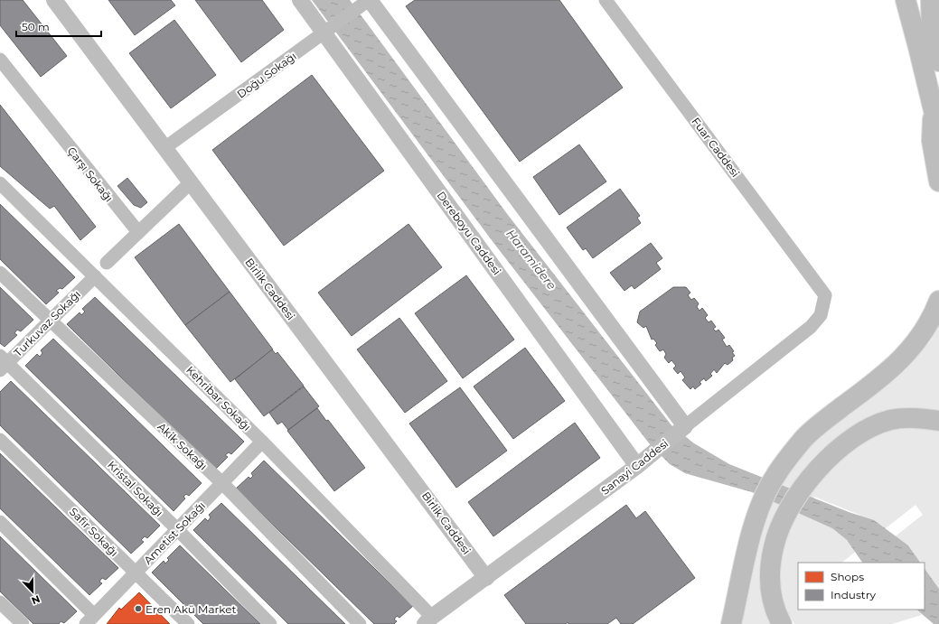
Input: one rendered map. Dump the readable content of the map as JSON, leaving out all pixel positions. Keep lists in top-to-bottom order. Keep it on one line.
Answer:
{"streets":{"street":["Doğu Sokağı","Fuar Caddesi","Çarşı Sokağı","Dereboyu Caddesi","Birlik Caddesi","Turkuvaz Sokağı","Kehribar Sokağı","Akik Sokağı","Sanayi Caddesi","Kristal Sokağı","Safir Sokağı","Ametist Sokağı"]},"crossings":[["Doğu Sokağı","Dereboyu Caddesi"],["Doğu Sokağı","Birlik Caddesi"],["Fuar Caddesi","Sanayi Caddesi"],["Dereboyu Caddesi","Sanayi Caddesi"],["Birlik Caddesi","Sanayi Caddesi"],["Turkuvaz Sokağı","Kehribar Sokağı"],["Turkuvaz Sokağı","Akik Sokağı"],["Turkuvaz Sokağı","Kristal Sokağı"],["Kehribar Sokağı","Sanayi Caddesi"],["Kehribar Sokağı","Ametist Sokağı"],["Akik Sokağı","Ametist Sokağı"],["Kristal Sokağı","Ametist Sokağı"],["Safir Sokağı","Ametist Sokağı"]],"water":["Haramidere"],"places":["Eren Akü Market"],"legend":["Shops","Industry"],"scale_bar":"50 m","north":"bottom"}
